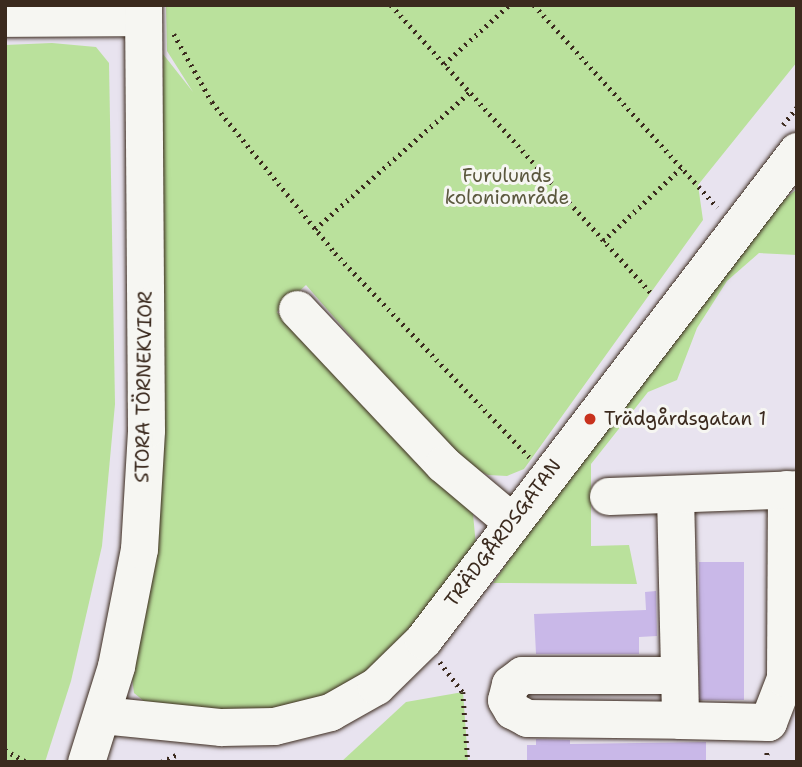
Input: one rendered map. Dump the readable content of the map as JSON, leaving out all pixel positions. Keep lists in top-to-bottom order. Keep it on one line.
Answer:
{"streets":{"street":["STORA TÖRNEKVIOR","TRÄDGÅRDSGATAN"]},"crossings":[["STORA TÖRNEKVIOR","TRÄDGÅRDSGATAN"]],"parks":["Furulunds koloniområde"],"places":["Trädgårdsgatan 1"]}
